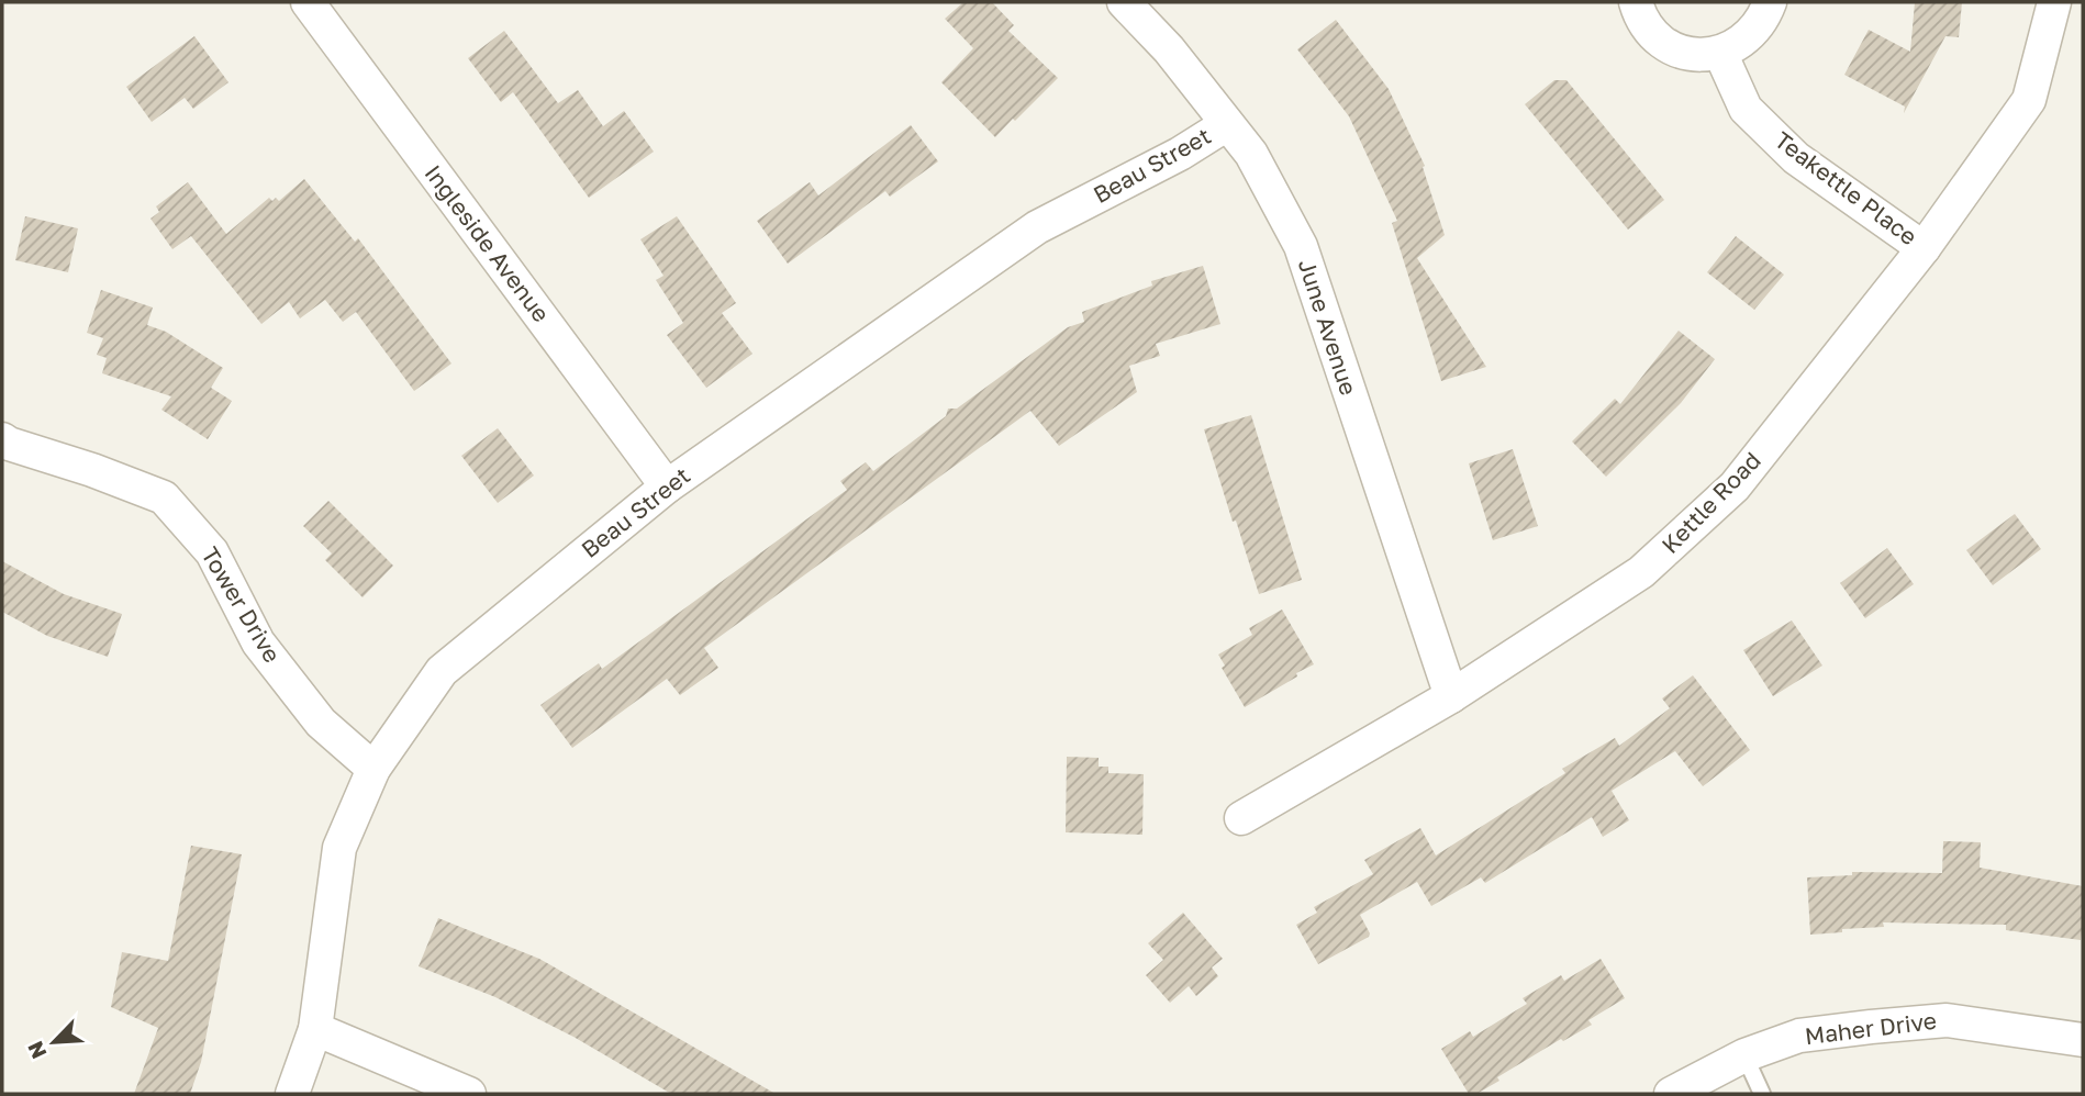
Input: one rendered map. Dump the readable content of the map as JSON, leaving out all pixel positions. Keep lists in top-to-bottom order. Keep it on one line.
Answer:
{"streets":{"street":["Beau Street","Teakettle Place","Ingleside Avenue","June Avenue","Kettle Road","Tower Drive","Maher Drive"]},"crossings":[["Beau Street","Ingleside Avenue"],["Beau Street","June Avenue"],["Beau Street","Tower Drive"],["Teakettle Place","Kettle Road"],["June Avenue","Kettle Road"]],"north":"bottom left"}
